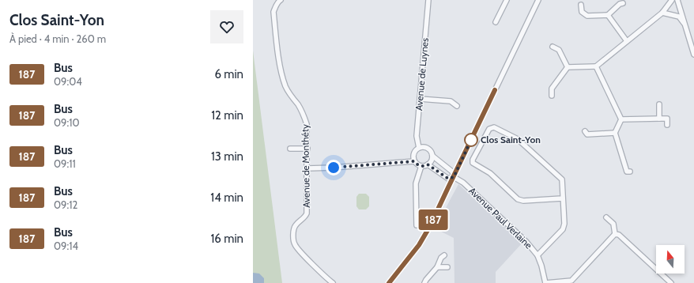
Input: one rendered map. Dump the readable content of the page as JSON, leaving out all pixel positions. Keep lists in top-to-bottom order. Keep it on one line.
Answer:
{"streets":{"street":["Avenue de Luynes","Avenue de Monthéty","Avenue Paul Verlaine"]},"places":["Clos Saint-Yon"],"lines":["bus line 187"],"north":"top","page":{"heading":["Clos Saint-Yon","À pied · 4 min · 260 m"],"on_map":"187","list":[{"mark":"187","name":"Bus","note":"09:04","value":"6 min"},{"mark":"187","name":"Bus","note":"09:10","value":"12 min"},{"mark":"187","name":"Bus","note":"09:11","value":"13 min"},{"mark":"187","name":"Bus","note":"09:12","value":"14 min"},{"mark":"187","name":"Bus","note":"09:14","value":"16 min"}]}}
